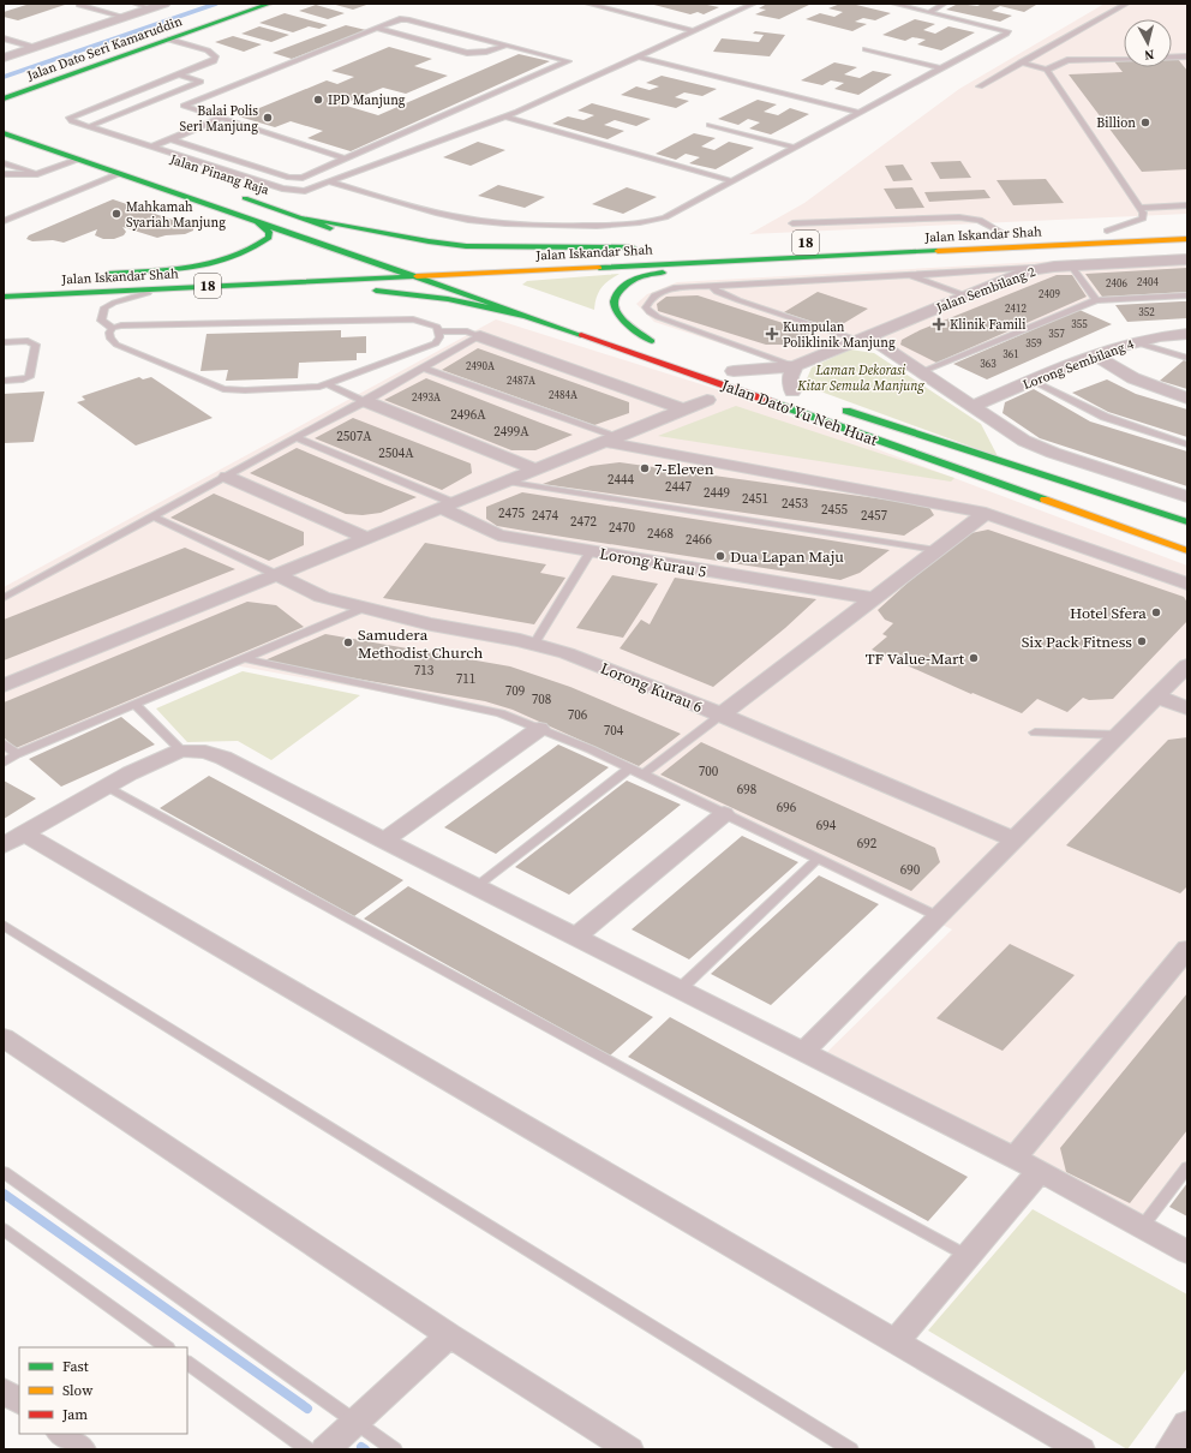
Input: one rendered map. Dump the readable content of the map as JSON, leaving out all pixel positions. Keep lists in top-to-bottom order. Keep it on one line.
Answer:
{"streets":{"main road":["Jalan Dato Seri Kamaruddin","Jalan Pinang Raja","Jalan Iskandar Shah","18","Jalan Dato' Yu Neh Huat"],"street":["Jalan Sembilang 2","Lorong Sembilang 4","Lorong Kurau 5","Lorong Kurau 6"]},"crossings":[["Jalan Pinang Raja","Jalan Iskandar Shah"],["Jalan Iskandar Shah","Jalan Dato' Yu Neh Huat"],["Jalan Sembilang 2","Jalan Dato' Yu Neh Huat"]],"parks":["Laman Dekorasi Kitar Semula Manjung"],"places":{"other":["IPD Manjung","Balai Polis Seri Manjung","Billion","Mahkamah Syariah Manjung","7-Eleven","Dua Lapan Maju","Hotel Sfera","Six Pack Fitness","Samudera Methodist Church","TF Value-Mart"],"health":["Klinik Famili","Kumpulan Poliklinik Manjung"]},"house_numbers":["2404","2406","2409","2412","352","355","357","359","361","363","2490A","2487A","2484A","2493A","2496A","2499A","2507A","2504A","2444","2447","2449","2451","2453","2455","2475","2474","2457","2472","2470","2468","2466","713","711","709","708","706","704","700","698","696","694","692","690"],"legend":["Fast","Slow","Jam"],"north":"bottom"}
